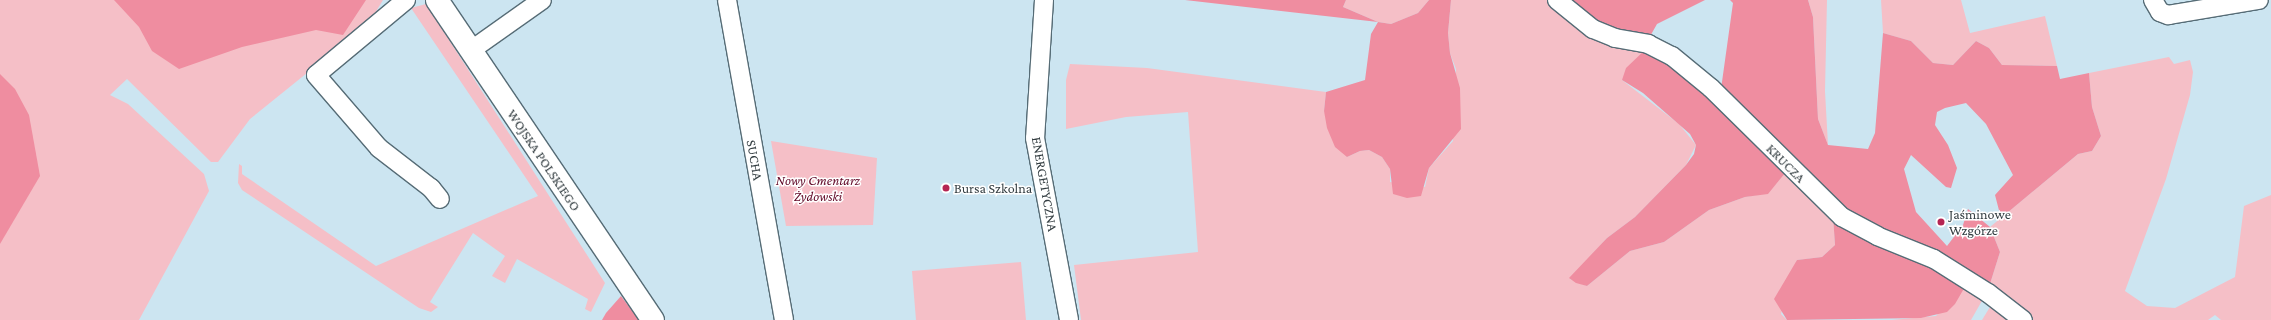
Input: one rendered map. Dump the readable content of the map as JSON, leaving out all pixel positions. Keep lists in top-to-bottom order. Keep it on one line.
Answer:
{"streets":{"street":["WOJSKA POLSKIEGO","SUCHA","KRUCZA","ENERGETYCZNA"]},"parks":["Nowy Cmentarz Żydowski"],"places":["Bursa Szkolna","Jaśminowe Wzgórze"]}
